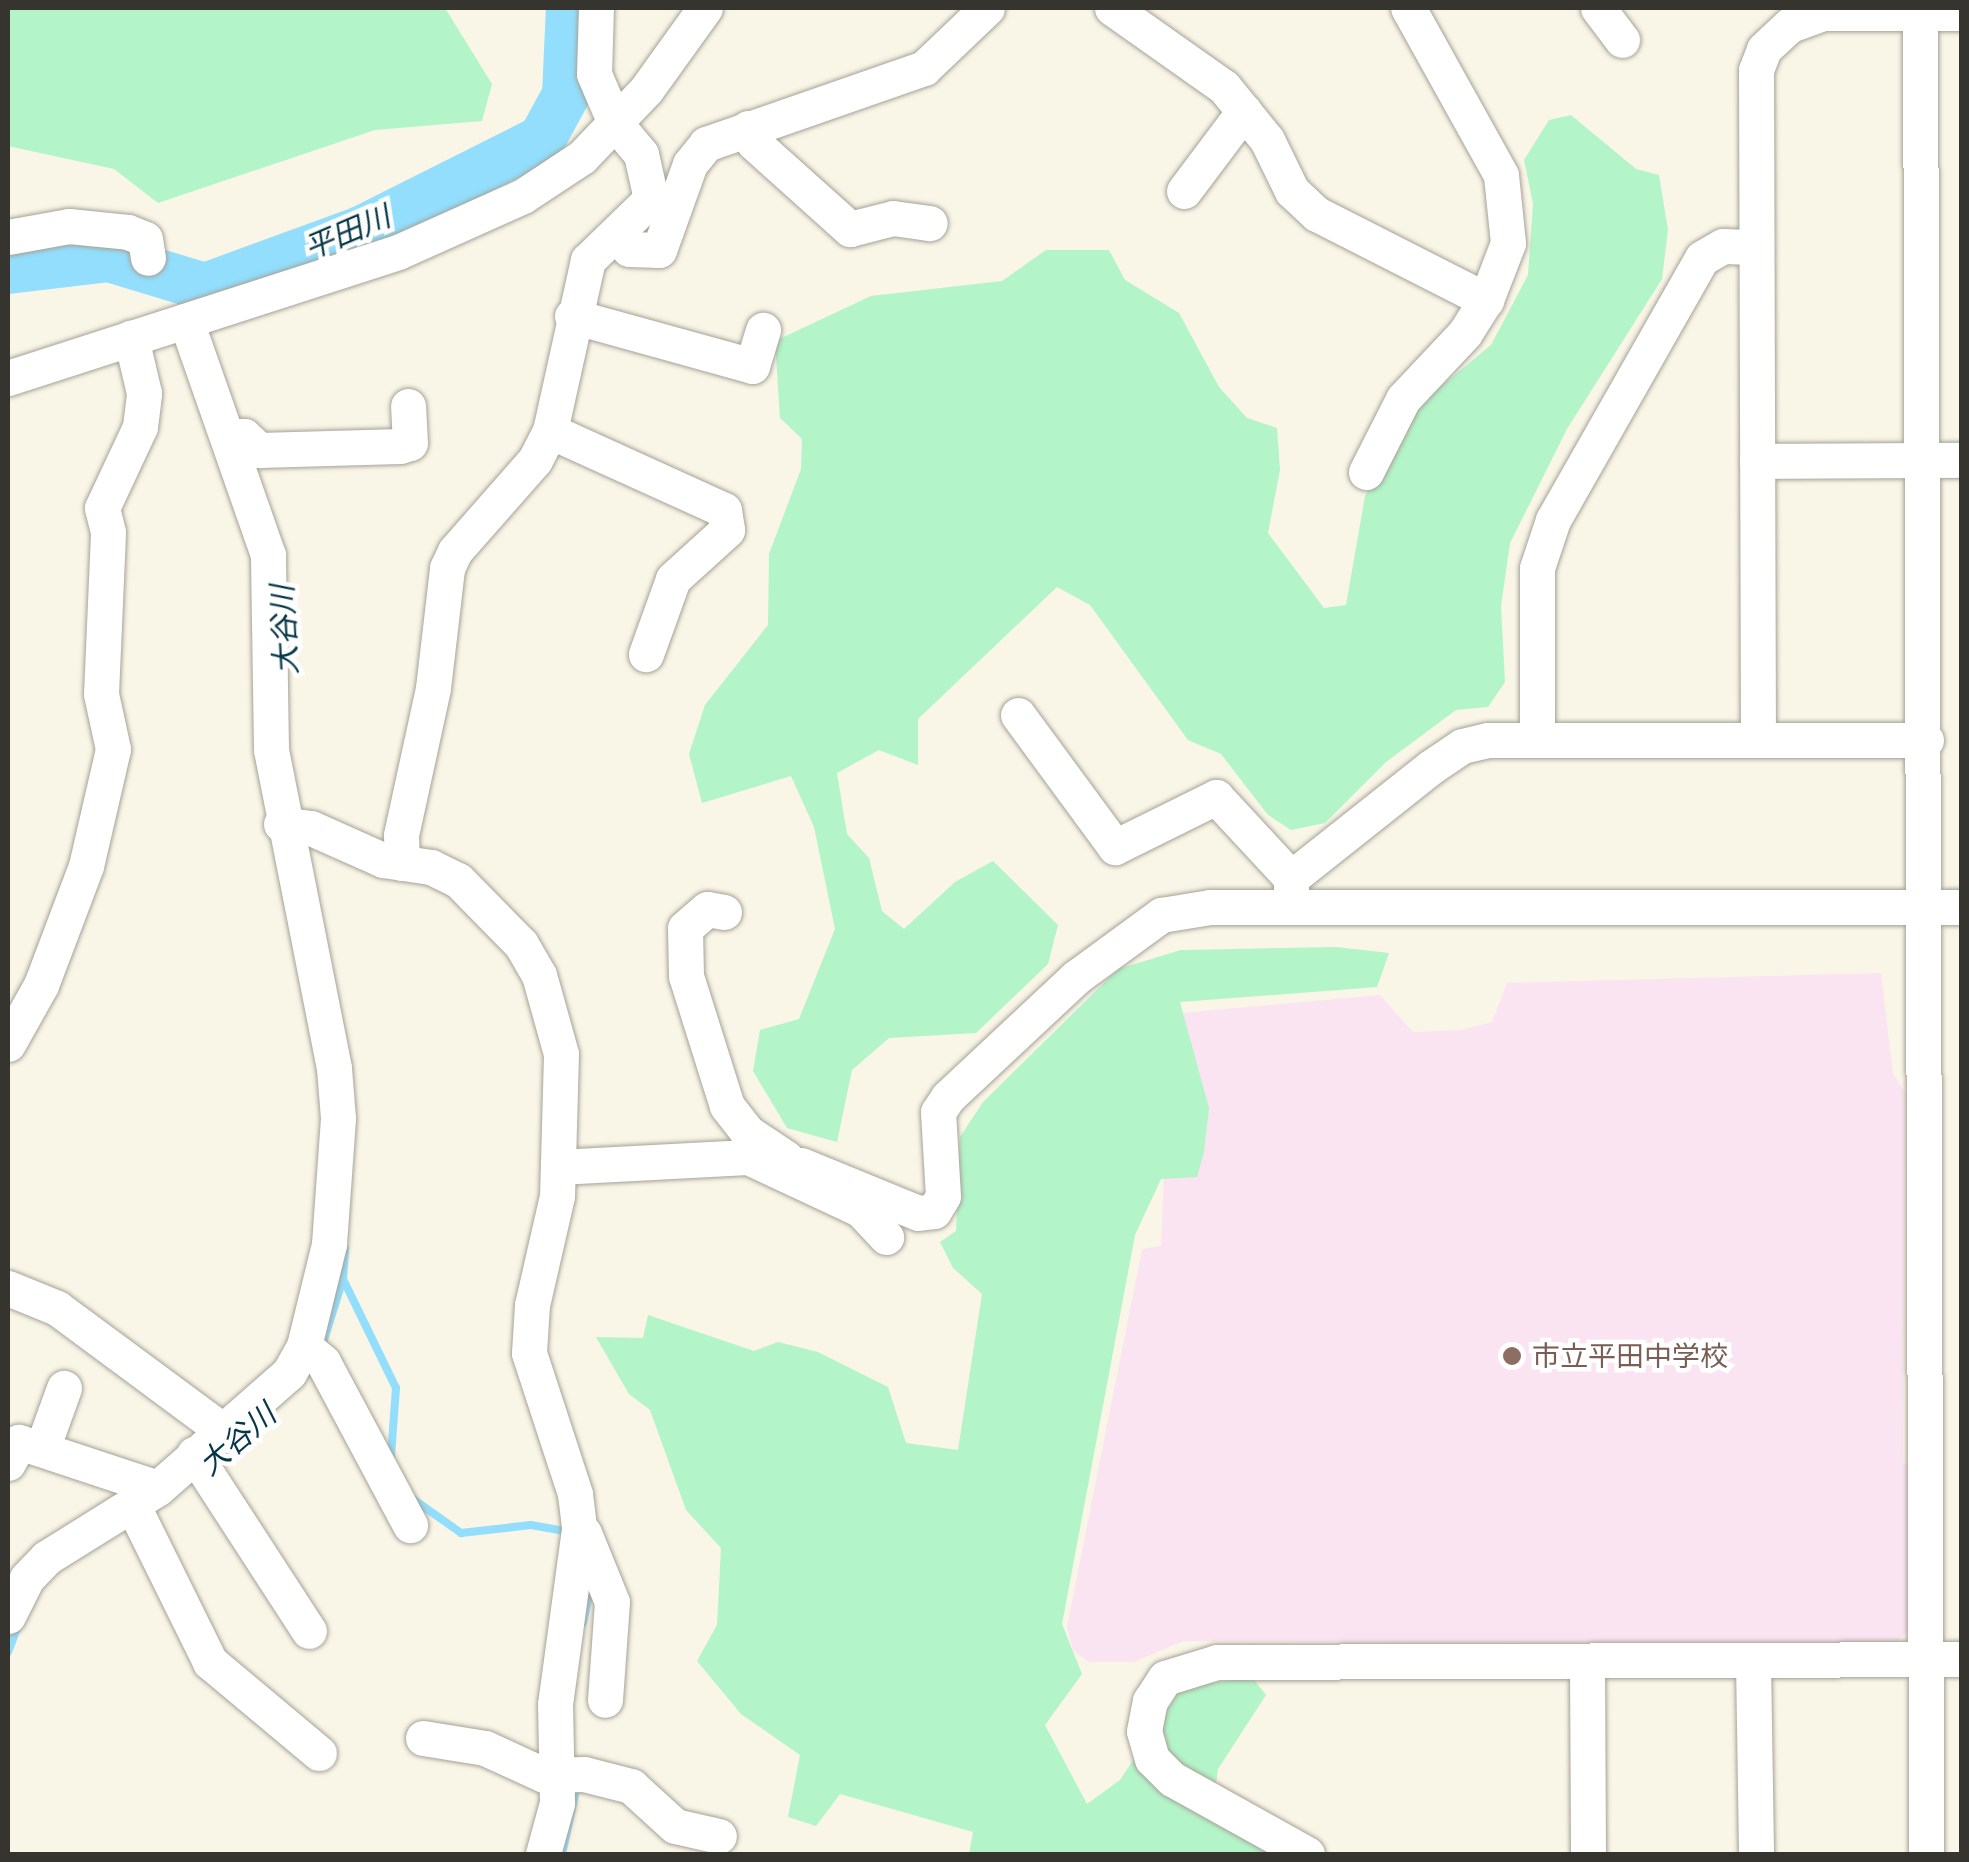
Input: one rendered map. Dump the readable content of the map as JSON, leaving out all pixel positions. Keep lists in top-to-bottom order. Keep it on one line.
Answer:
{"water":["平田川","大谷川"],"places":["市立平田中学校"]}
